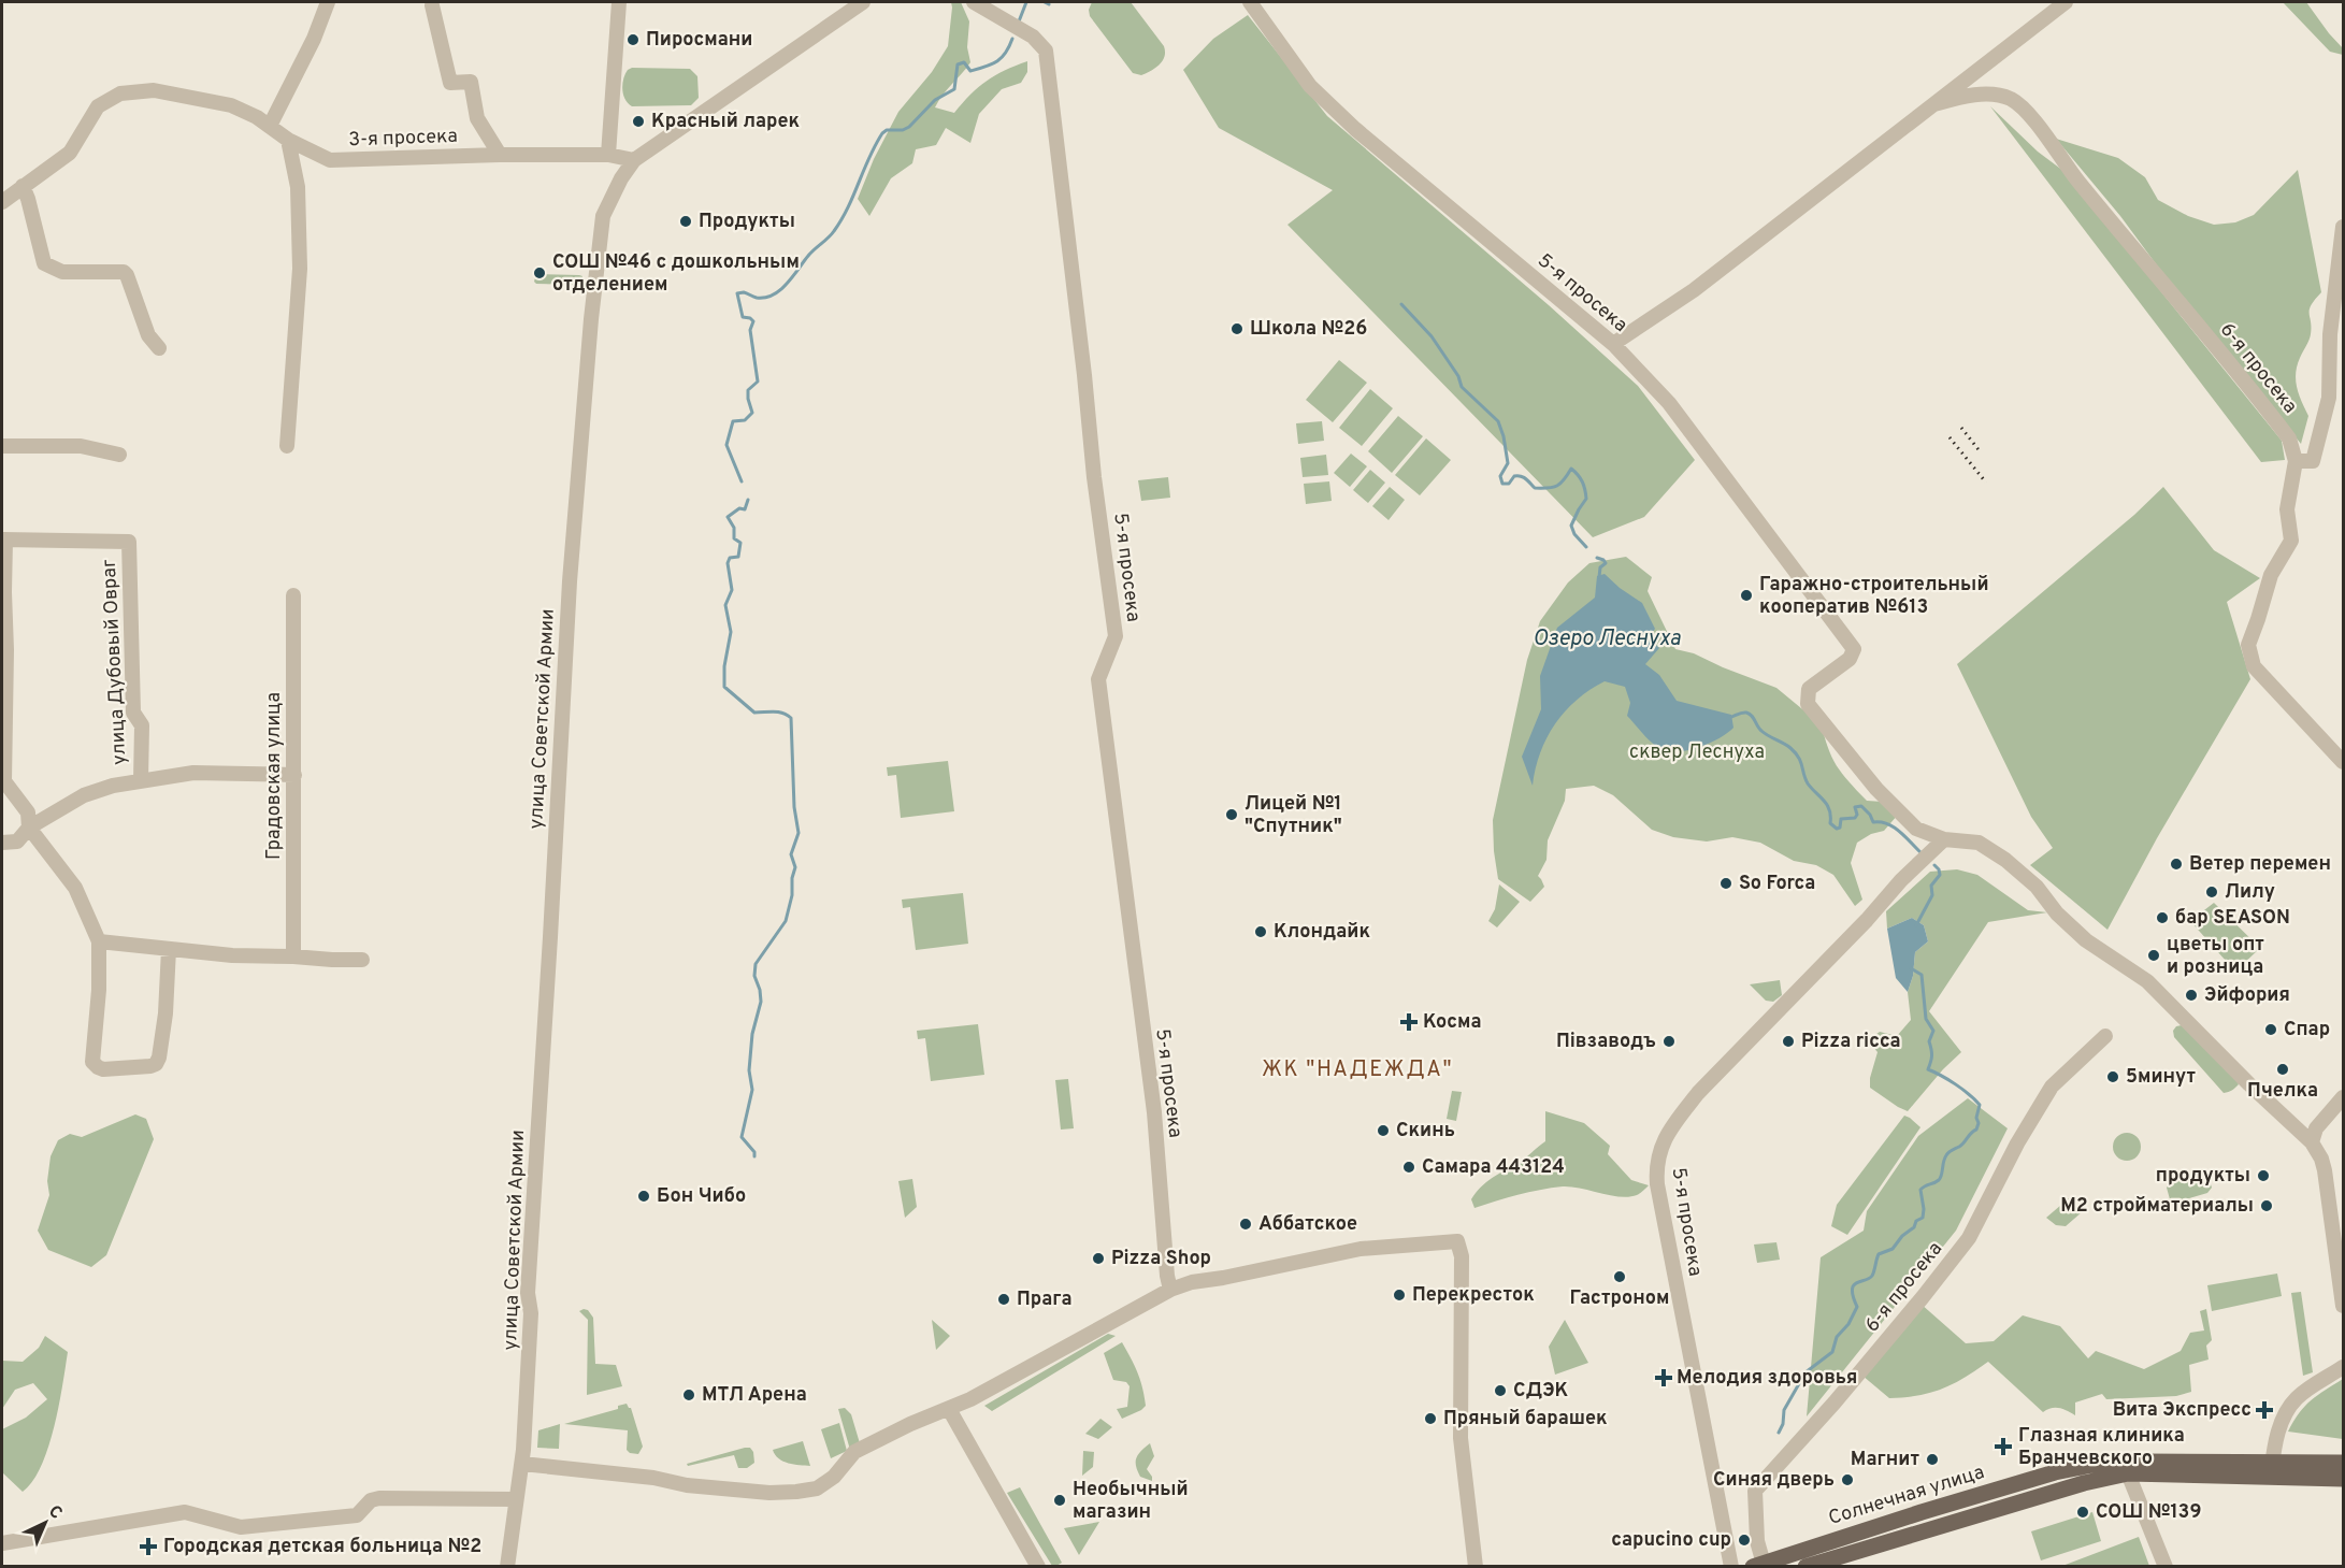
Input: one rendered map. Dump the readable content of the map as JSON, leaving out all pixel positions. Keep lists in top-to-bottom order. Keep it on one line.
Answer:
{"streets":{"main road":["Солнечная улица"],"street":["3-я просека","5-я просека","6-я просека","улица Дубовый Овраг","улица Советской Армии","Градовская улица"]},"crossings":[["3-я просека","улица Советской Армии"],["6-я просека","Солнечная улица"]],"districts":["ЖК \"НАДЕЖДА\""],"water":["Озеро Леснуха"],"parks":["сквер Леснуха"],"places":{"other":["Пиросмани","Красный ларек","Продукты","СОШ №46 с дошкольным отделением","Школа №26","Гаражно-строительный кооператив №613","Лицей №1 \"Спутник\"","Ветер перемен","So Forca","Лилу","бар SEASON","Клондайк","цветы опт и розница","Эйфория","Спар","Пiвзаводъ","Pizza ricca","Пчелка","5минут","Скинь","Самара 443124","продукты","Бон Чибо","М2 стройматериалы","Аббатское","Pizza Shop","Гастроном","Перекресток","Прага","СДЭК","МТЛ Арена","Пряный барашек","Магнит","Синяя дверь","Необычный магазин","СОШ №139","capucino cup"],"health":["Косма","Мелодия здоровья","Вита Экспресс","Глазная клиника Бранчевского","Городская детская больница №2"]},"north":"top right"}
